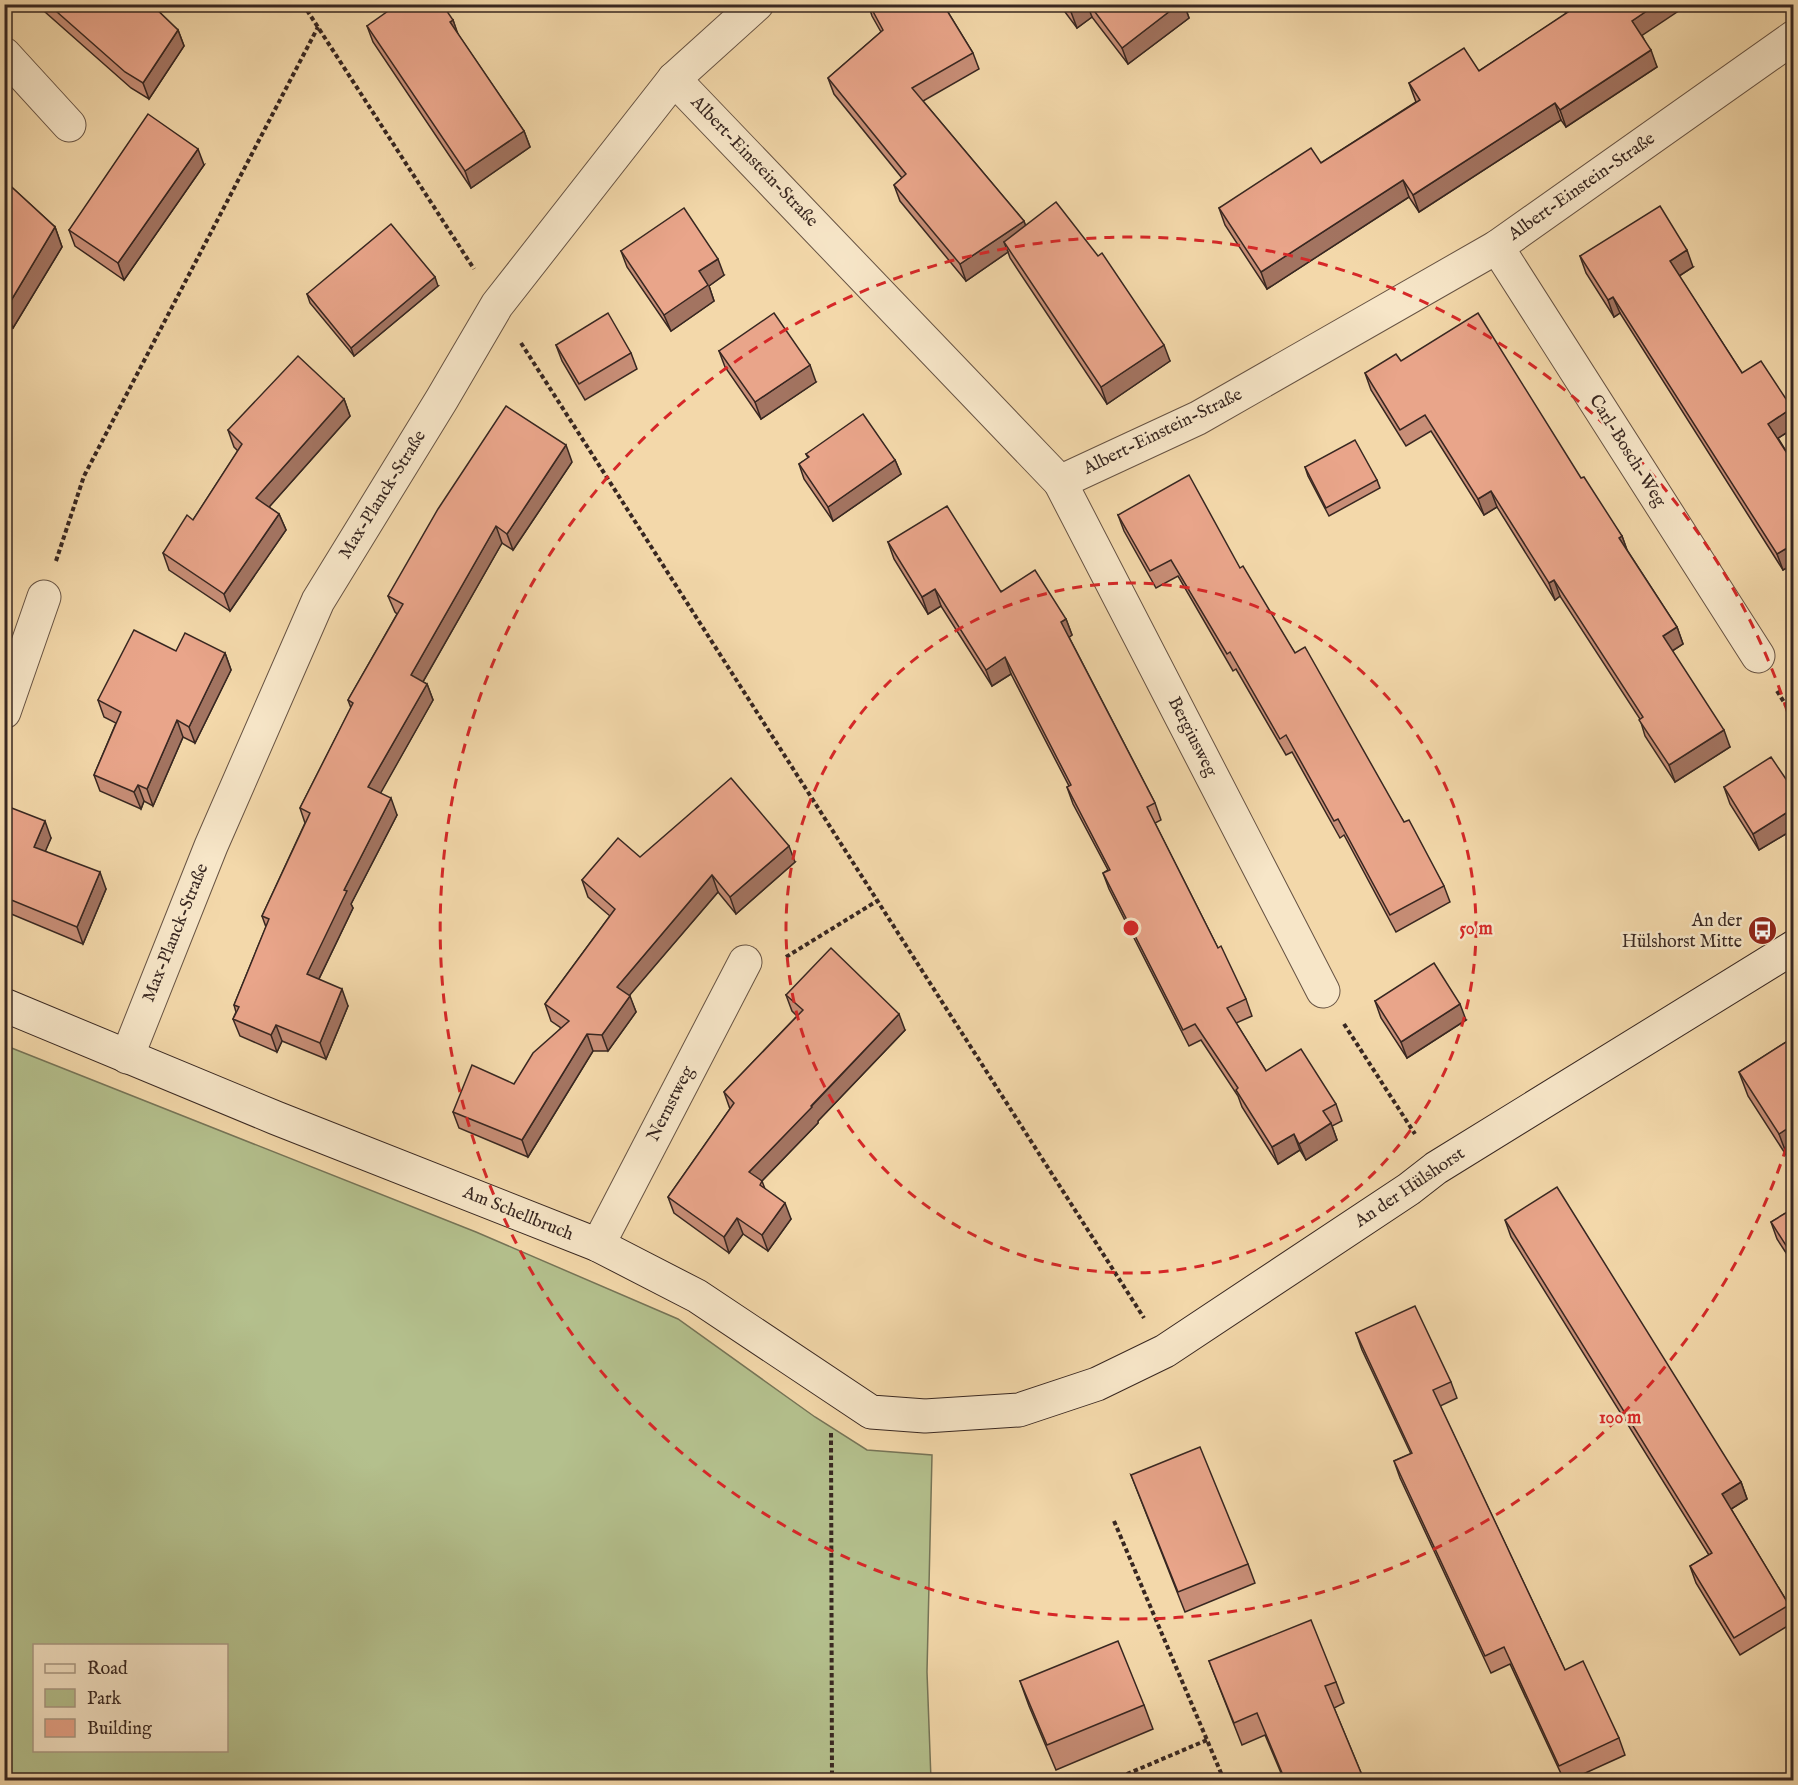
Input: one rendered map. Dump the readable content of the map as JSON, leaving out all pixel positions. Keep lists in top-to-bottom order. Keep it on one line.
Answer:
{"streets":{"street":["Albert-Einstein-Straße","Carl-Bosch-Weg","Max-Planck-Straße","Bergiusweg","Nernstweg","An der Hülshorst","Am Schellbruch"]},"crossings":[["Albert-Einstein-Straße","Carl-Bosch-Weg"],["Albert-Einstein-Straße","Max-Planck-Straße"],["Albert-Einstein-Straße","Bergiusweg"],["Max-Planck-Straße","Am Schellbruch"],["Nernstweg","Am Schellbruch"],["An der Hülshorst","Am Schellbruch"]],"places":{"bus stop":["An der Hülshorst Mitte"]},"legend":["Road","Park","Building"],"rings":["50 m","100 m"]}
